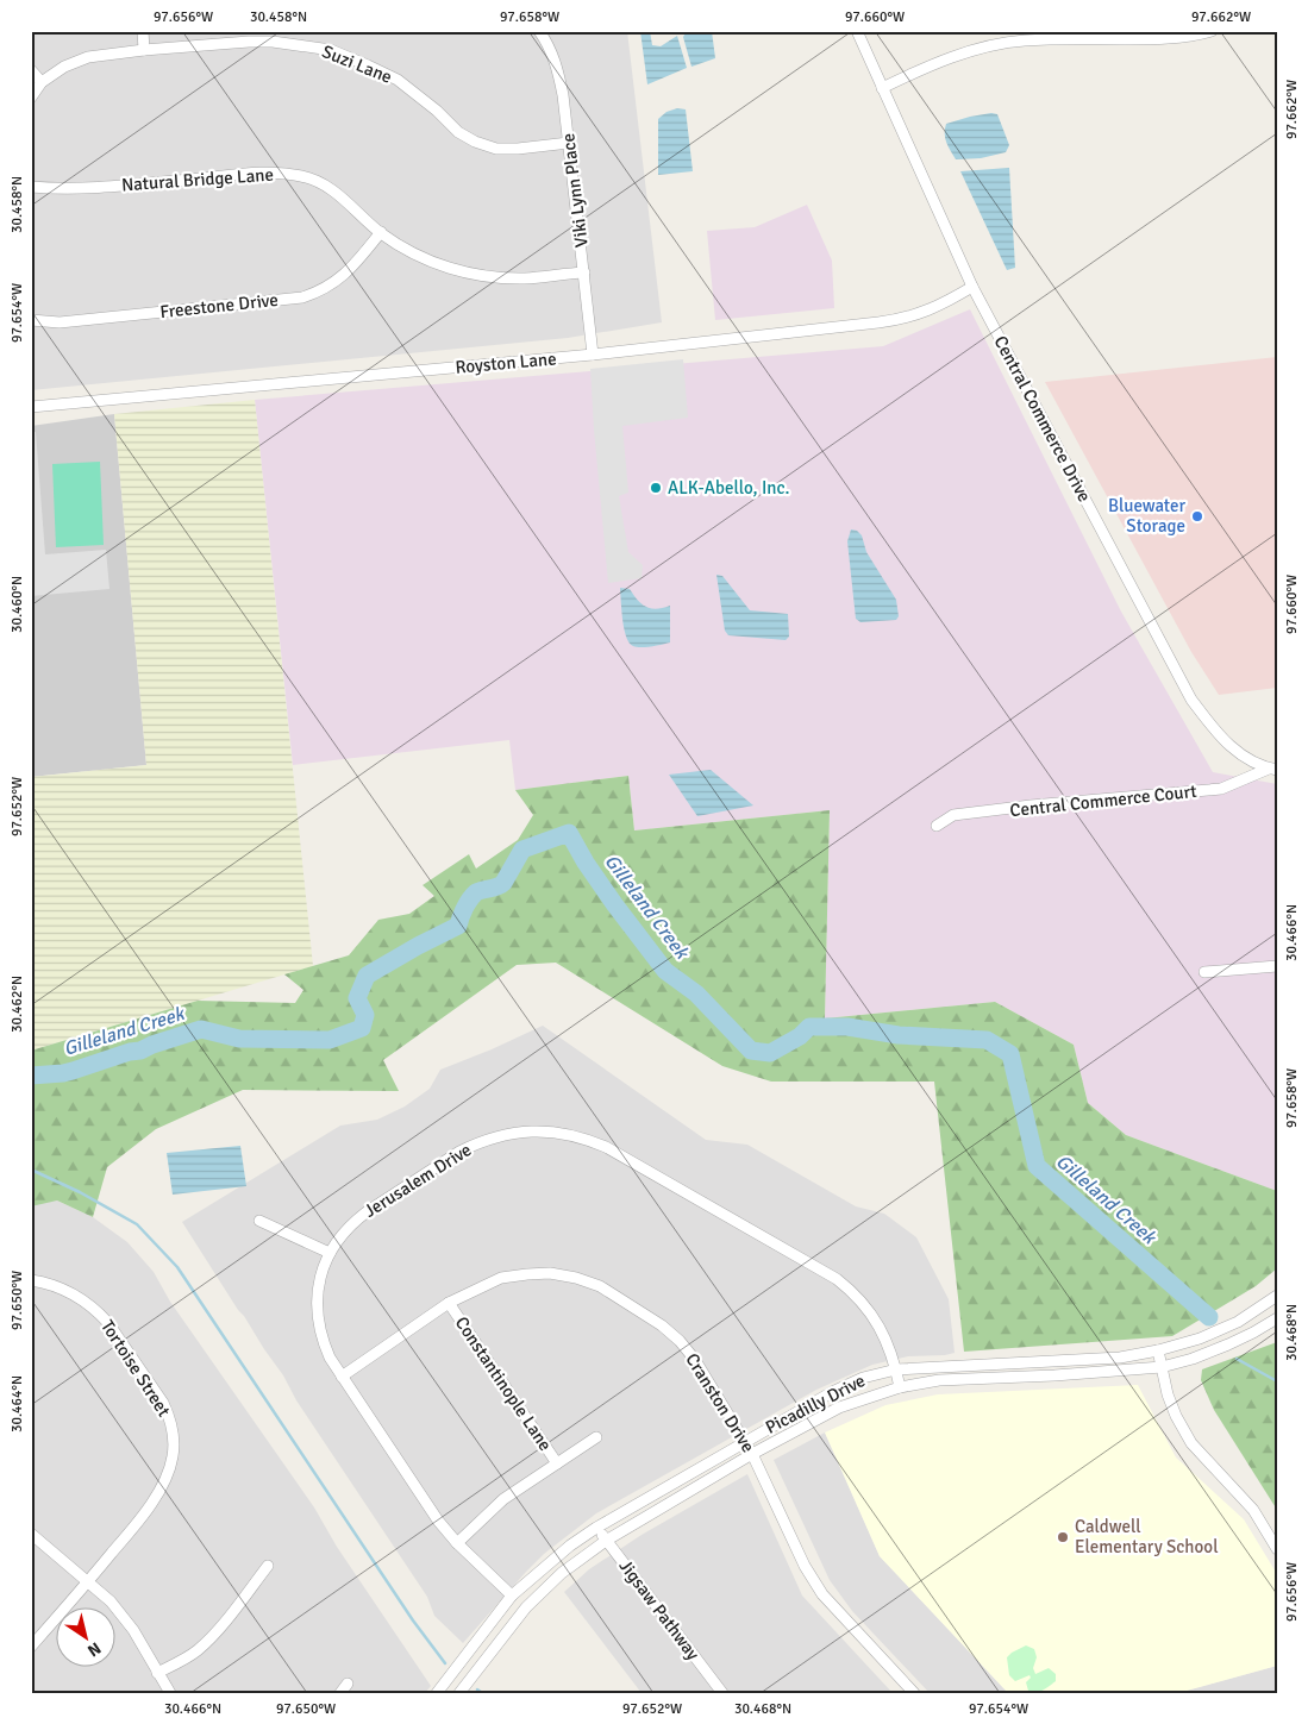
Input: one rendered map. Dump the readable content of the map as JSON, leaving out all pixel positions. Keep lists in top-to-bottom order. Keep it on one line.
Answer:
{"streets":{"street":["Suzi Lane","Natural Bridge Lane","Viki Lynn Place","Freestone Drive","Royston Lane","Central Commerce Drive","Central Commerce Court","Jerusalem Drive","Tortoise Street","Constantinople Lane","Cranston Drive","Picadilly Drive","Jigsaw Pathway"]},"crossings":[["Suzi Lane","Viki Lynn Place"],["Natural Bridge Lane","Viki Lynn Place"],["Natural Bridge Lane","Freestone Drive"],["Viki Lynn Place","Royston Lane"],["Royston Lane","Central Commerce Drive"],["Central Commerce Drive","Central Commerce Court"],["Jerusalem Drive","Cranston Drive"],["Jerusalem Drive","Picadilly Drive"],["Constantinople Lane","Cranston Drive"],["Cranston Drive","Picadilly Drive"],["Picadilly Drive","Jigsaw Pathway"]],"water":["Gilleland Creek"],"places":["ALK-Abello, Inc.","Bluewater Storage","Caldwell Elementary School"],"north":"bottom right","coordinates":["97.656°W","30.458°N","97.658°W","97.660°W","97.662°W","97.654°W","30.460°N","97.652°W","30.466°N","30.462°N","97.650°W","30.468°N","30.464°N"]}
